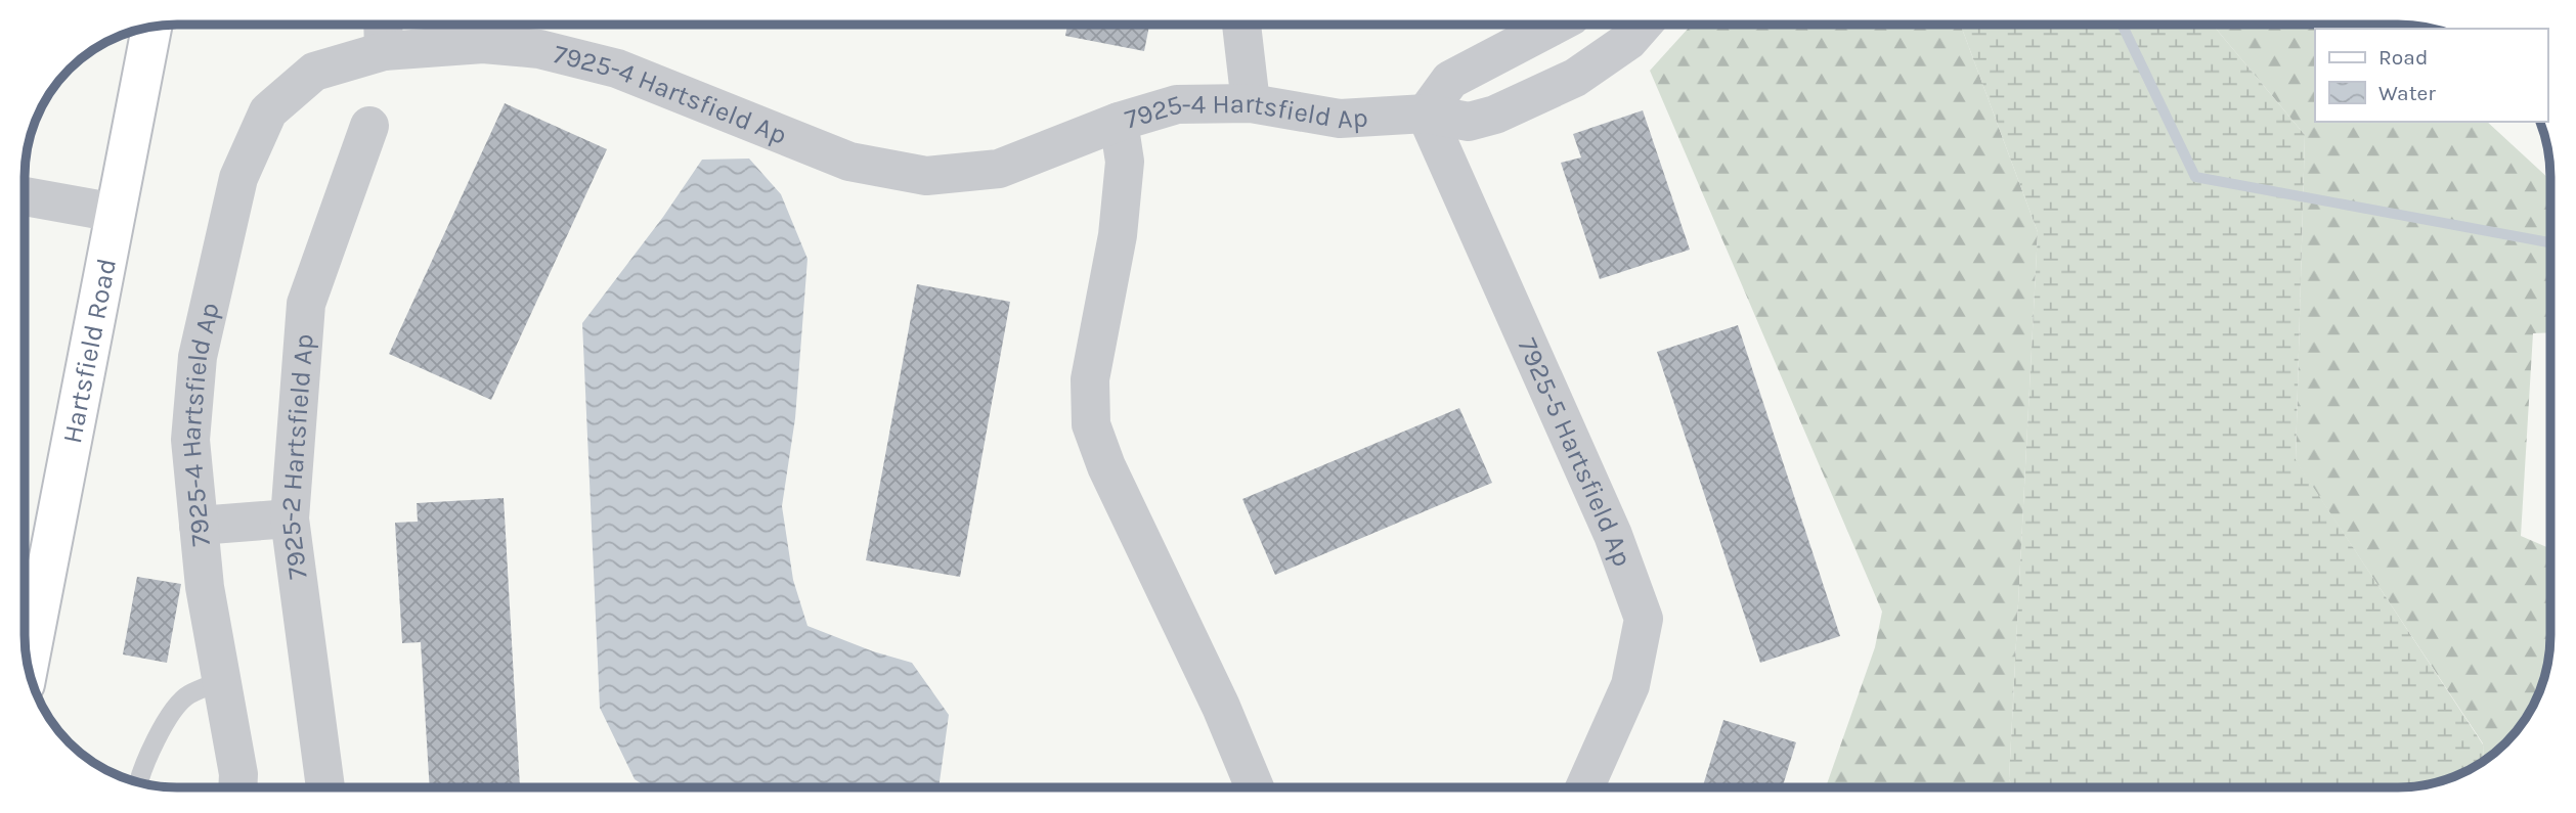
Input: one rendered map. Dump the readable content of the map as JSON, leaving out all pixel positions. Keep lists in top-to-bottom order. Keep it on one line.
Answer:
{"streets":{"street":["7925-4 Hartsfield Ap","Hartsfield Road","7925-5 Hartsfield Ap","7925-2 Hartsfield Ap"]},"crossings":[["7925-4 Hartsfield Ap","7925-5 Hartsfield Ap"]],"legend":["Road","Water"]}
